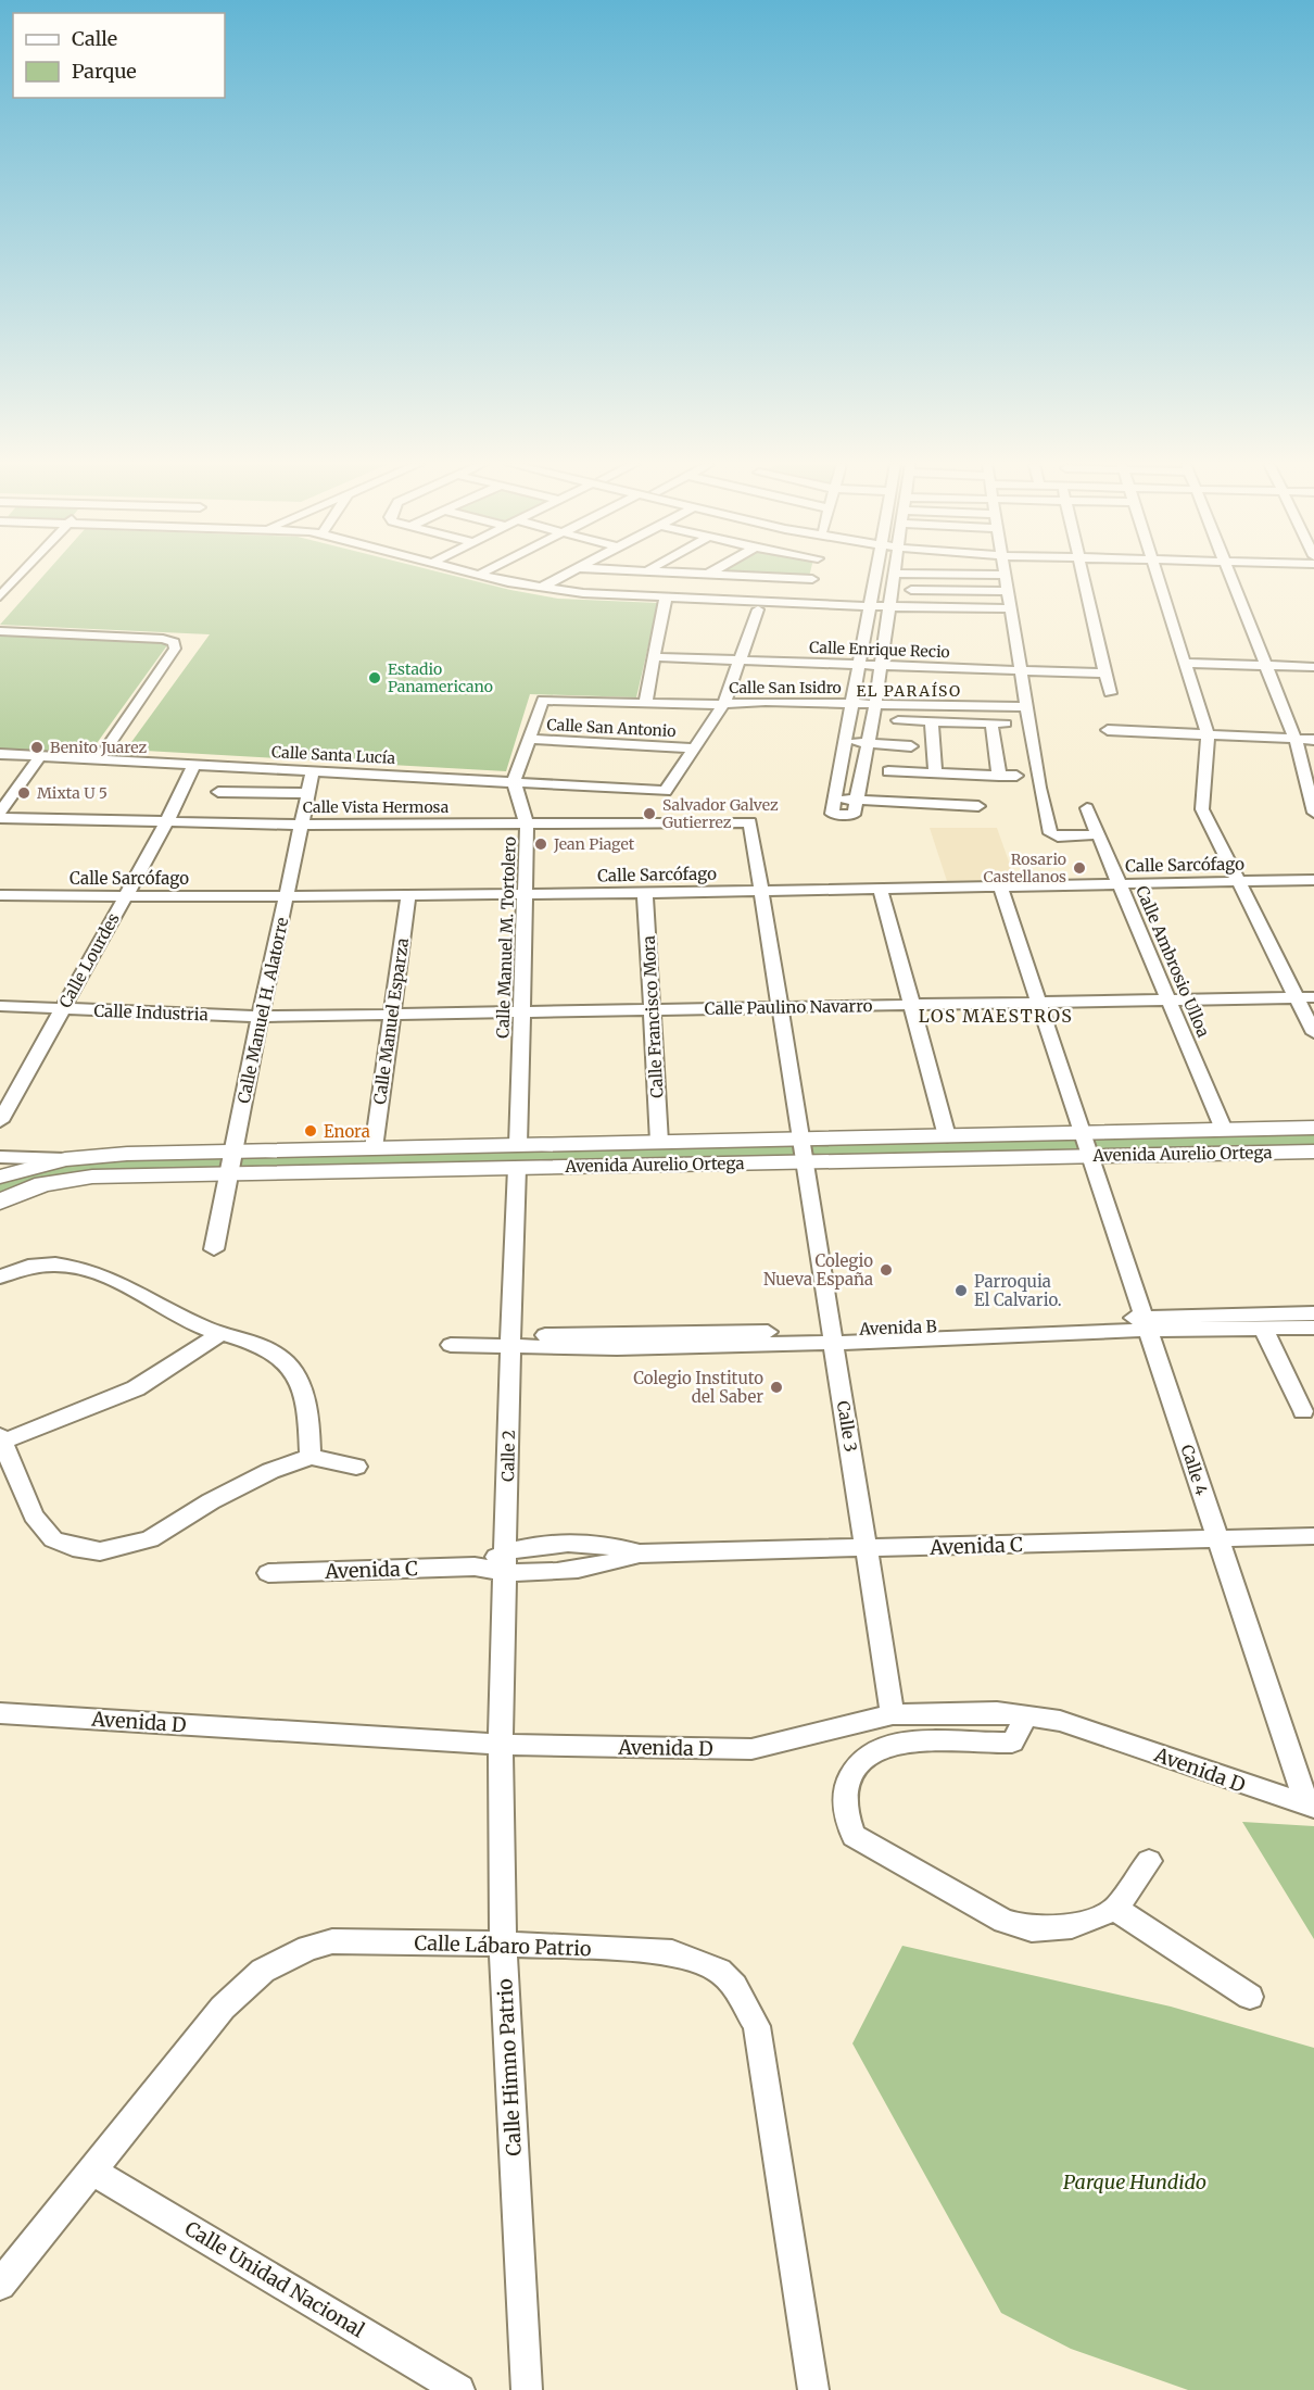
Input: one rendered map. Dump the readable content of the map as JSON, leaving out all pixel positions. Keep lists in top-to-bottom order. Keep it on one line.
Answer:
{"streets":{"main road":["Avenida Aurelio Ortega"],"street":["Calle Enrique Recio","Calle San Isidro","Calle San Antonio","Calle Santa Lucía","Calle Vista Hermosa","Calle Sarcófago","Calle Manuel M. Tortolero","Calle Lourdes","Calle Ambrosio Ulloa","Calle Paulino Navarro","Calle Manuel H. Alatorre","Calle Industria","Calle Francisco Mora","Calle Manuel Esparza","Avenida B","Calle 3","Calle 2","Calle 4","Avenida C","Avenida D","Calle Lábaro Patrio","Calle Himno Patrio","Calle Unidad Nacional"]},"crossings":[["Calle San Isidro","Calle San Antonio"],["Calle San Antonio","Calle Santa Lucía"],["Calle Santa Lucía","Calle Manuel M. Tortolero"],["Calle Santa Lucía","Calle Lourdes"],["Calle Santa Lucía","Calle Manuel H. Alatorre"],["Calle Vista Hermosa","Calle Manuel M. Tortolero"],["Calle Vista Hermosa","Calle Lourdes"],["Calle Vista Hermosa","Calle Manuel H. Alatorre"],["Calle Vista Hermosa","Calle 3"],["Calle Sarcófago","Calle Manuel M. Tortolero"],["Calle Sarcófago","Calle Lourdes"],["Calle Sarcófago","Calle Ambrosio Ulloa"],["Calle Sarcófago","Calle Manuel H. Alatorre"],["Calle Sarcófago","Calle Francisco Mora"],["Calle Sarcófago","Calle Manuel Esparza"],["Calle Sarcófago","Calle 3"],["Calle Sarcófago","Calle 4"],["Calle Manuel M. Tortolero","Calle Paulino Navarro"],["Calle Manuel M. Tortolero","Avenida Aurelio Ortega"],["Calle Lourdes","Calle Industria"],["Calle Ambrosio Ulloa","Calle Paulino Navarro"],["Calle Ambrosio Ulloa","Avenida Aurelio Ortega"],["Calle Paulino Navarro","Calle Manuel H. Alatorre"],["Calle Paulino Navarro","Calle Industria"],["Calle Paulino Navarro","Calle Francisco Mora"],["Calle Paulino Navarro","Calle Manuel Esparza"],["Calle Paulino Navarro","Calle 3"],["Calle Paulino Navarro","Calle 4"],["Calle Manuel H. Alatorre","Calle Industria"],["Calle Manuel H. Alatorre","Avenida Aurelio Ortega"],["Calle Francisco Mora","Avenida Aurelio Ortega"],["Calle Manuel Esparza","Avenida Aurelio Ortega"],["Avenida Aurelio Ortega","Calle 3"],["Avenida Aurelio Ortega","Calle 2"],["Avenida Aurelio Ortega","Calle 4"],["Avenida B","Calle 3"],["Avenida B","Calle 2"],["Avenida B","Calle 4"],["Calle 3","Avenida C"],["Calle 3","Avenida D"],["Calle 2","Avenida C"],["Calle 2","Avenida D"],["Calle 2","Calle Himno Patrio"],["Calle 4","Avenida C"],["Calle 4","Avenida D"],["Avenida D","Calle Himno Patrio"],["Calle Lábaro Patrio","Calle Himno Patrio"],["Calle Lábaro Patrio","Calle Unidad Nacional"]],"districts":["EL PARAÍSO","LOS MAESTROS"],"parks":["Parque Hundido"],"places":["Estadio Panamericano","Benito Juarez","Mixta U 5","Salvador Galvez Gutierrez","Jean Piaget","Rosario Castellanos","Enora","Colegio Nueva España","Parroquia El Calvario.","Colegio Instituto del Saber"],"legend":["Calle","Parque"]}
